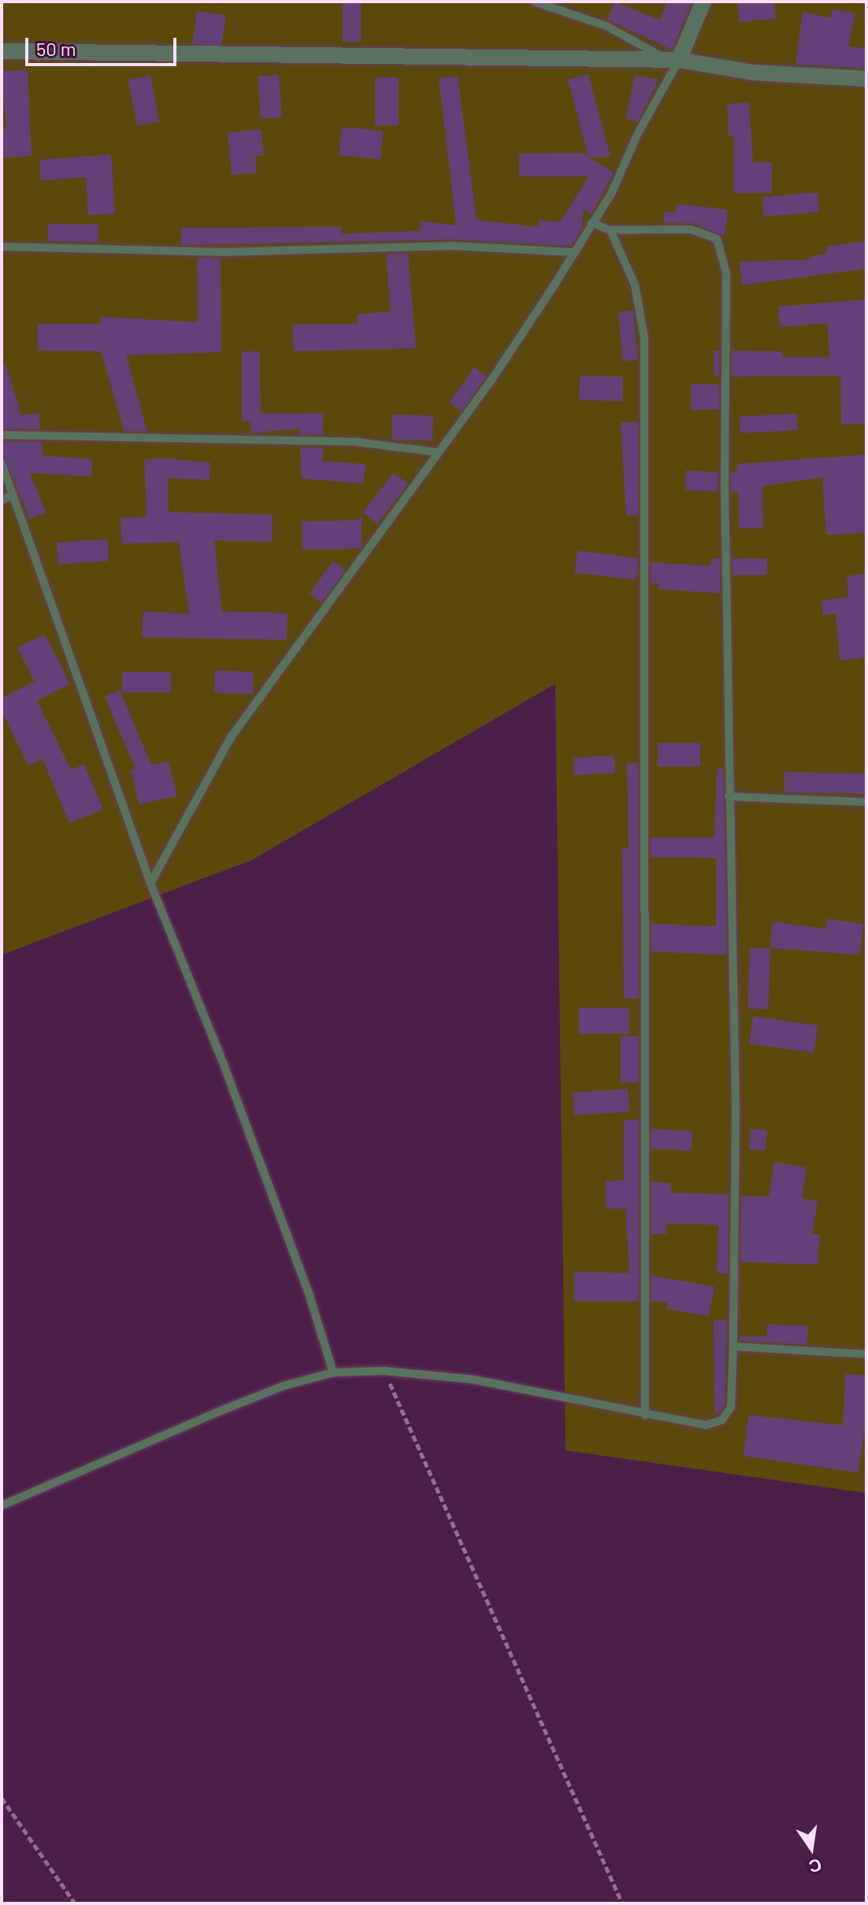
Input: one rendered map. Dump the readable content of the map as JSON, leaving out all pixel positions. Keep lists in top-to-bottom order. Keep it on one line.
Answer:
{"scale_bar":"50 m","north":"bottom"}
